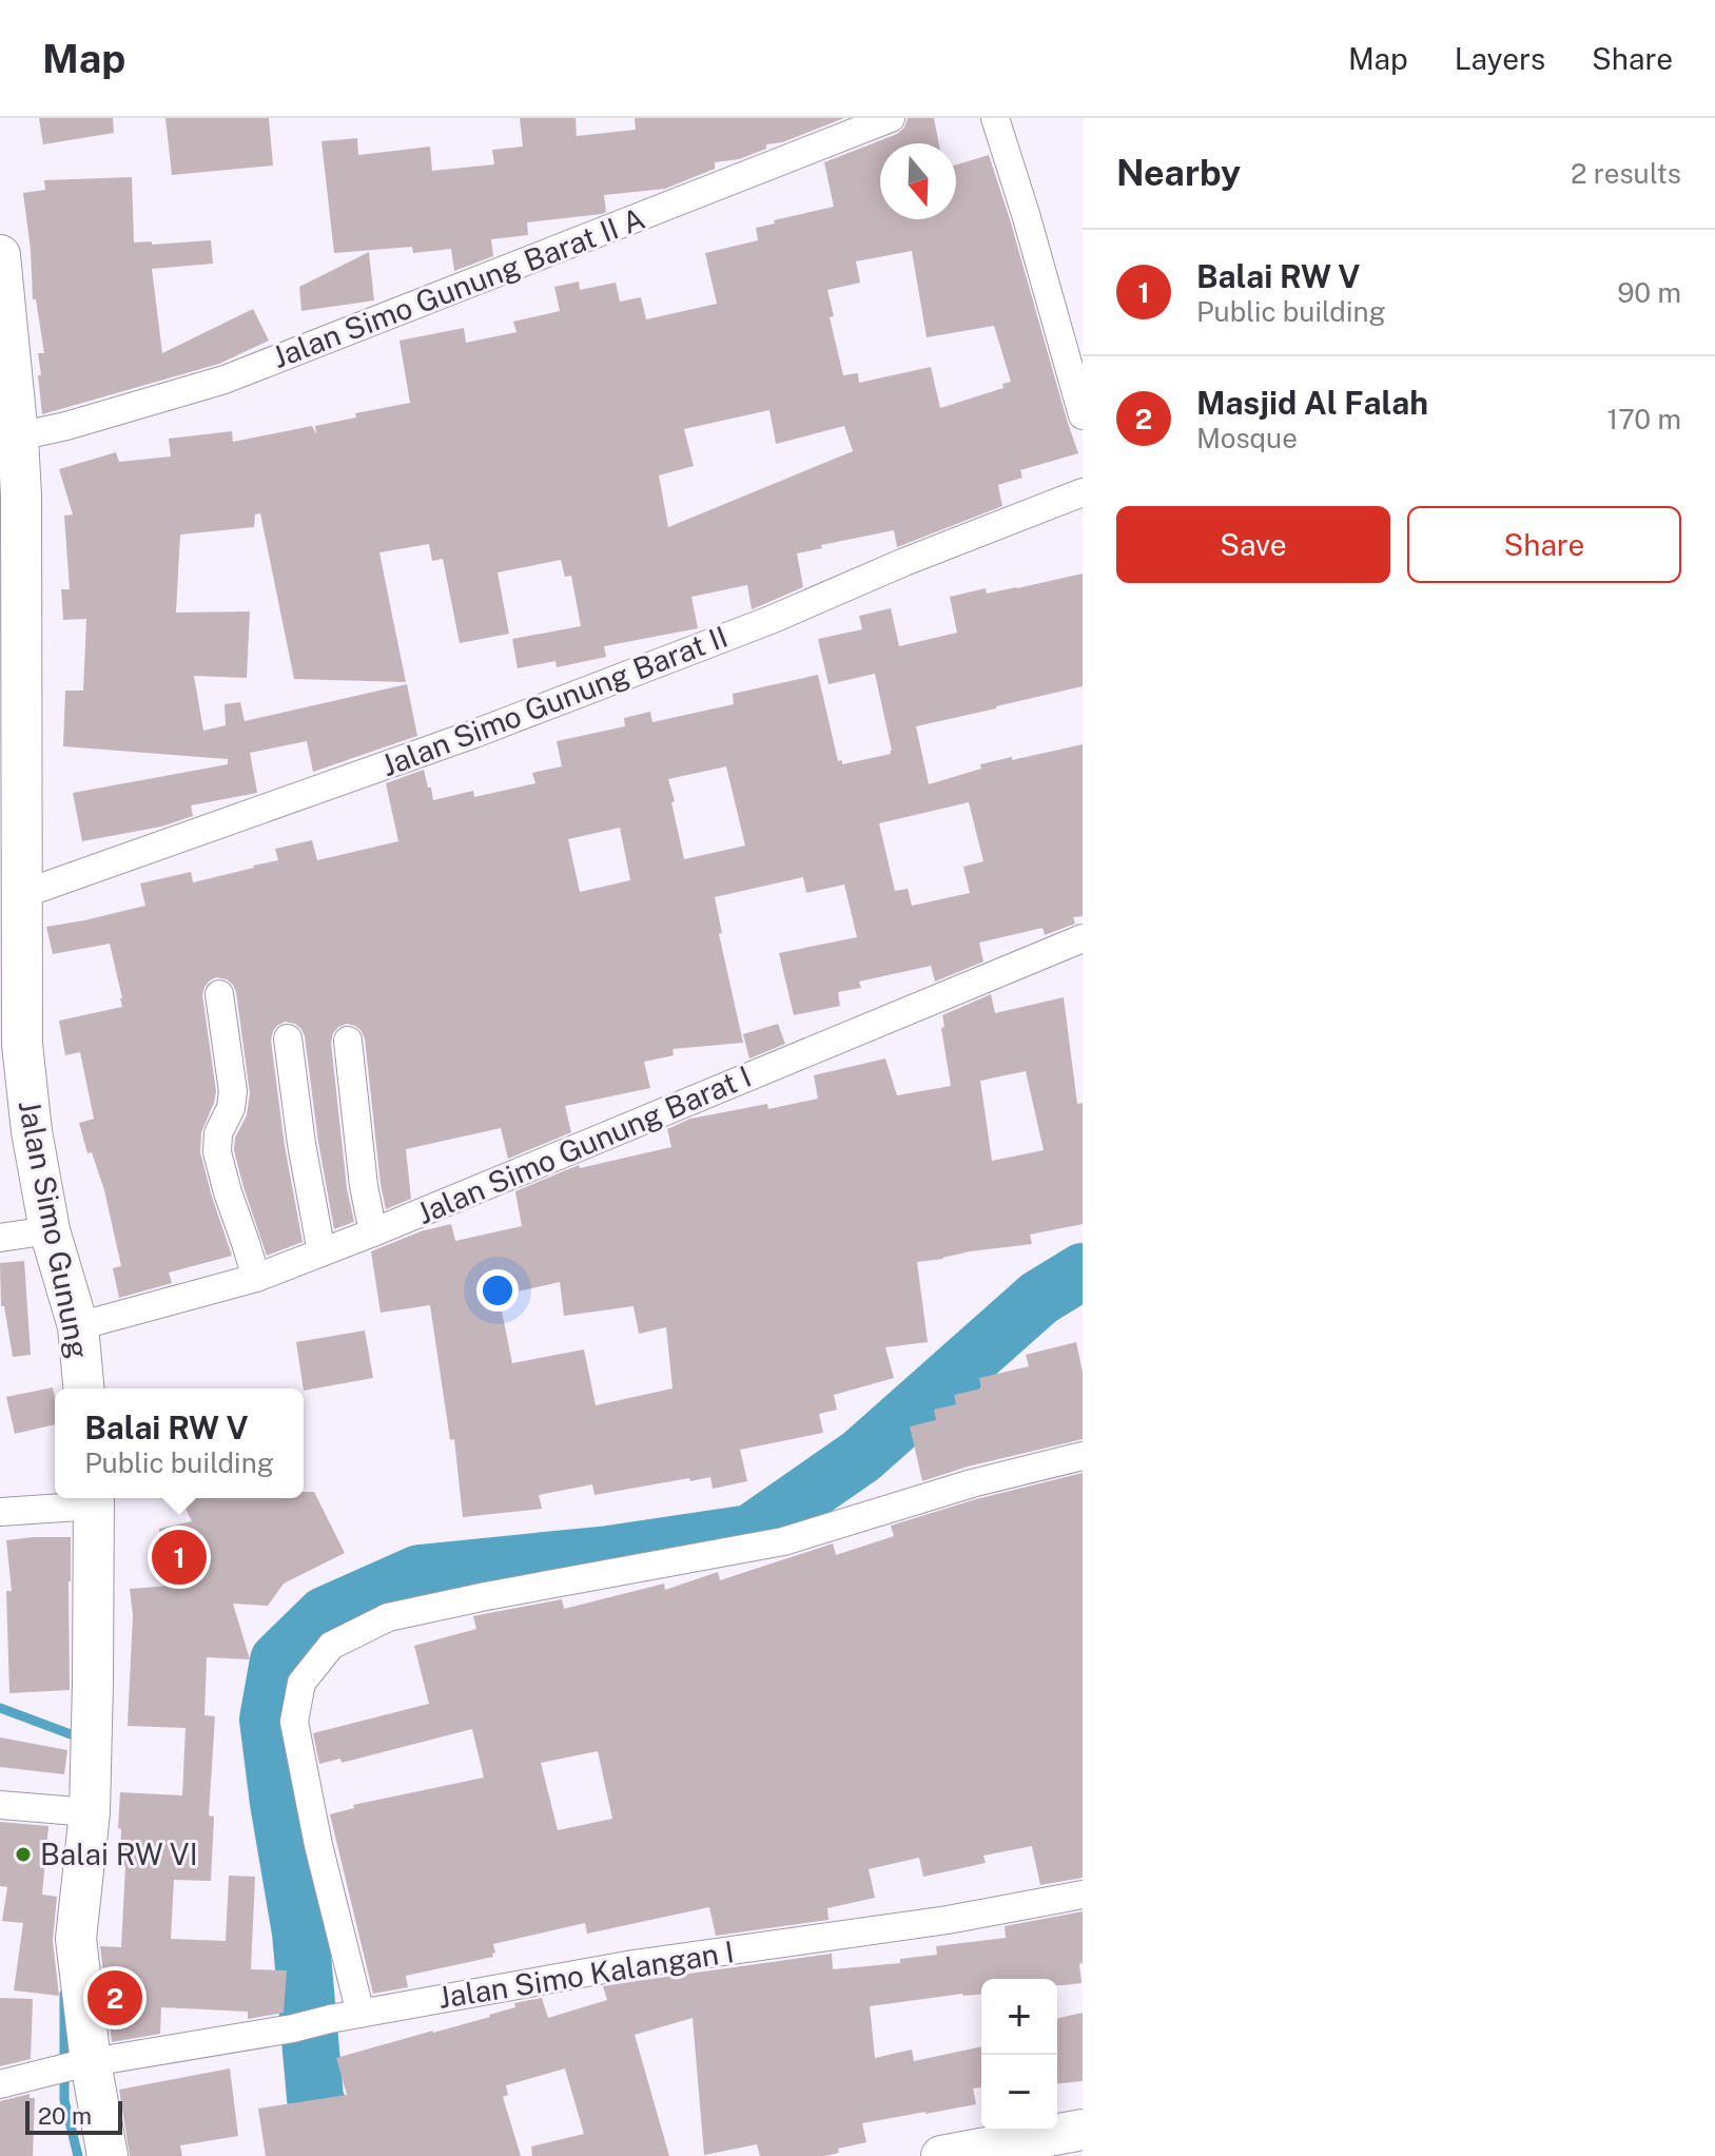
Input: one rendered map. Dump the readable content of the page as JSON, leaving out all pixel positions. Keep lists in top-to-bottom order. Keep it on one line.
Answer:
{"streets":{"main road":["Jalan Simo Gunung"],"street":["Jalan Simo Gunung Barat II A","Jalan Simo Gunung Barat II","Jalan Simo Gunung Barat I","Jalan Simo Kalangan I"]},"crossings":[["Jalan Simo Gunung Barat II A","Jalan Simo Gunung"],["Jalan Simo Gunung Barat II","Jalan Simo Gunung"],["Jalan Simo Gunung Barat I","Jalan Simo Gunung"]],"places":["Balai RW VI"],"scale_bar":"20 m","north":"bottom","page":{"header":"Map","nav":["Map","Layers","Share"],"heading":["Nearby","2 results"],"list":[{"mark":"1","name":"Balai RW V","note":"Public building","value":"90 m"},{"mark":"2","name":"Masjid Al Falah","note":"Mosque","value":"170 m"}],"buttons":["Save","Share"],"popup":["Balai RW V","Public building"],"pins":["1","2"],"map_buttons":["+","−"],"scale":"20 m"}}
